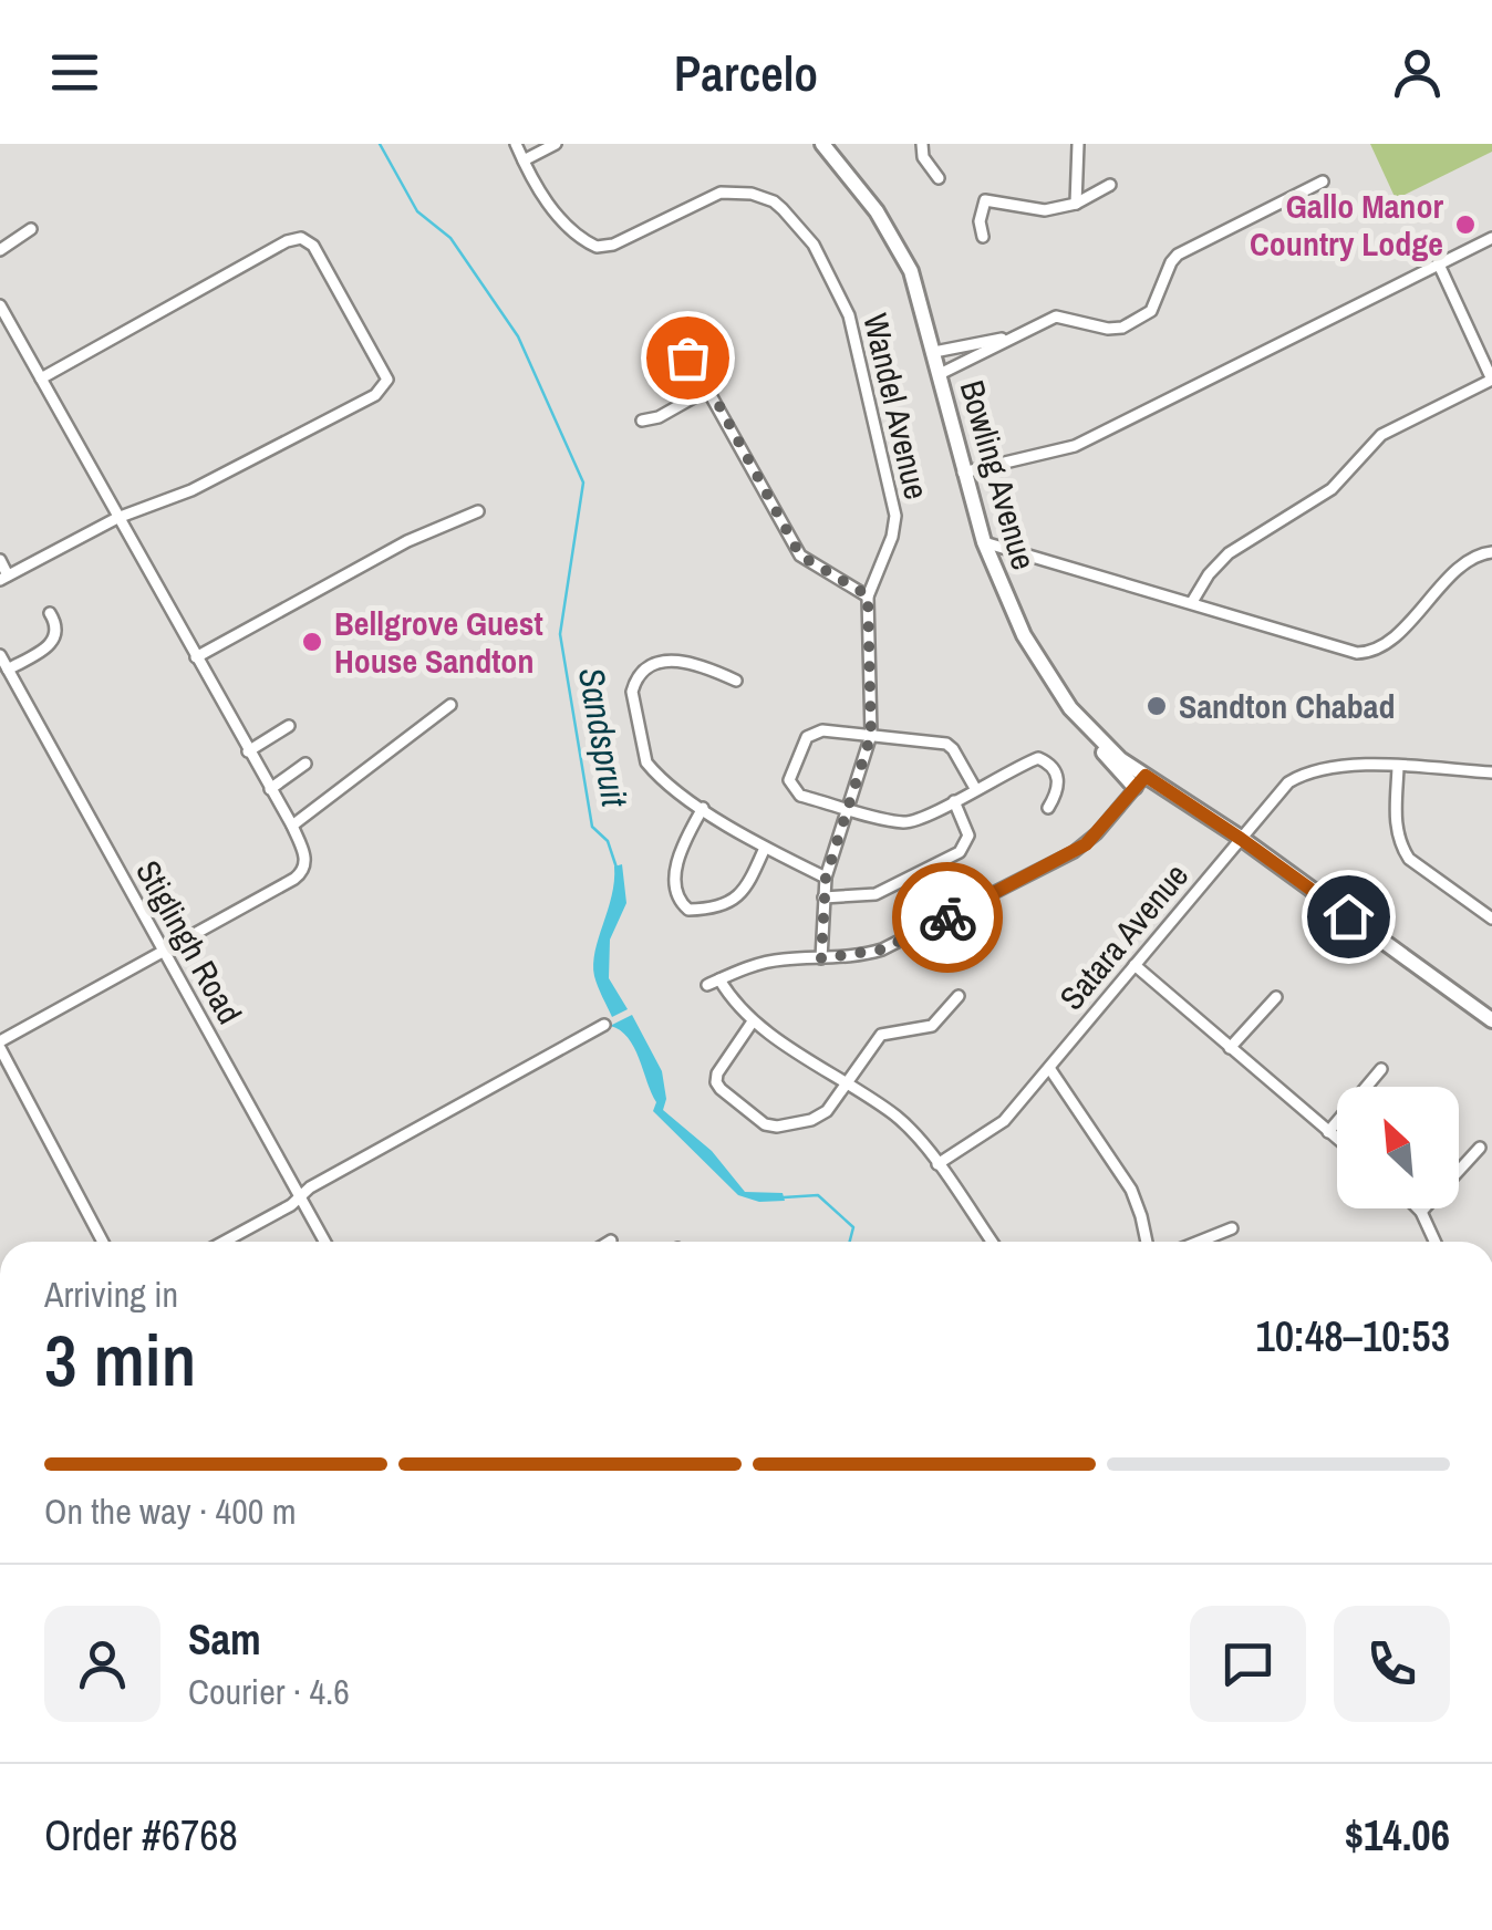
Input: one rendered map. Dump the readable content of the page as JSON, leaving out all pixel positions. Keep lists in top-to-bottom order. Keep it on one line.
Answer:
{"streets":{"main road":["Bowling Avenue"],"street":["Wandel Avenue","Satara Avenue","Stiglingh Road"]},"crossings":[["Bowling Avenue","Satara Avenue"]],"water":["Sandspruit"],"places":["Gallo Manor Country Lodge","Bellgrove Guest House Sandton","Sandton Chabad"],"north":"top left","page":{"header":"Parcelo","heading":["3 min","Arriving in","10:48–10:53"],"panel":["Sam","Courier · 4.6","Order #6768","$14.06"],"bar":"On the way · 400 m"}}
